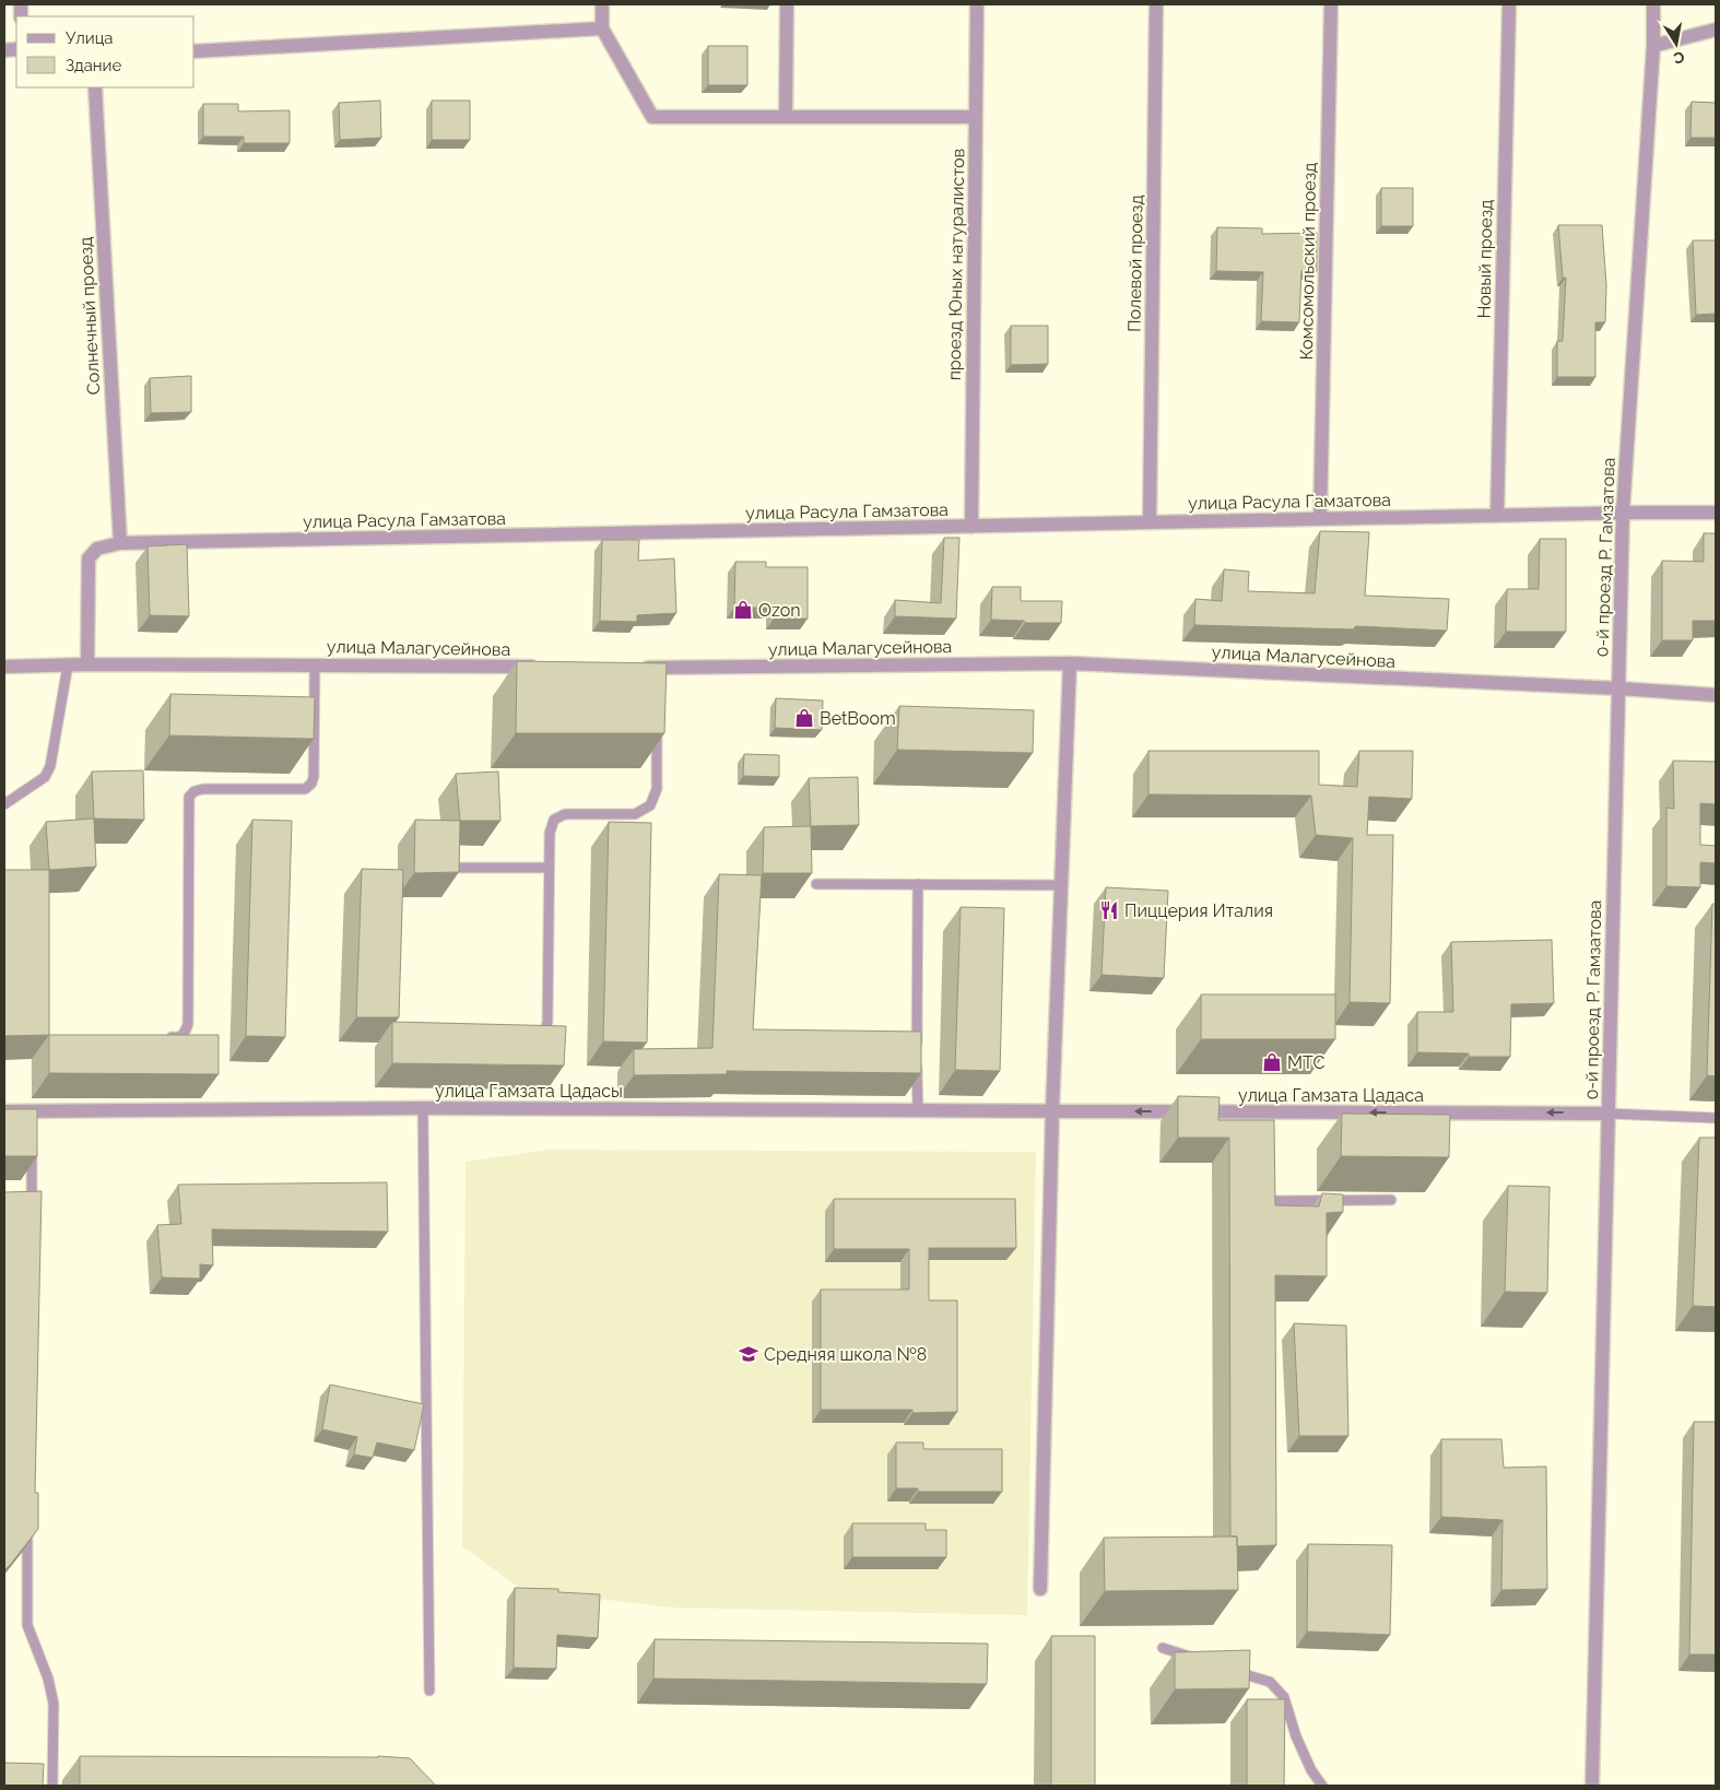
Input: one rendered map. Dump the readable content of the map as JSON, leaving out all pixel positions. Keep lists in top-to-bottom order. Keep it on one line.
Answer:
{"streets":{"street":["Новый проезд","Комсомольский проезд","Полевой проезд","проезд Юных натуралистов","Солнечный проезд","улица Расула Гамзатова","0-й проезд Р. Гамзатова","улица Малагусейнова","улица Гамзата Цадасы","улица Гамзата Цадаса"]},"crossings":[["Новый проезд","улица Расула Гамзатова"],["Комсомольский проезд","улица Расула Гамзатова"],["Полевой проезд","улица Расула Гамзатова"],["проезд Юных натуралистов","улица Расула Гамзатова"],["Солнечный проезд","улица Расула Гамзатова"],["улица Расула Гамзатова","0-й проезд Р. Гамзатова"],["улица Расула Гамзатова","улица Малагусейнова"],["0-й проезд Р. Гамзатова","улица Малагусейнова"],["0-й проезд Р. Гамзатова","улица Гамзата Цадаса"],["улица Гамзата Цадасы","улица Гамзата Цадаса"]],"one_way":["улица Гамзата Цадаса"],"places":{"shop":["Ozon","BetBoom","МТС"],"restaurant":["Пиццерия Италия"],"school or university":["Средняя школа №8"]},"legend":["Улица","Здание"],"north":"bottom"}
